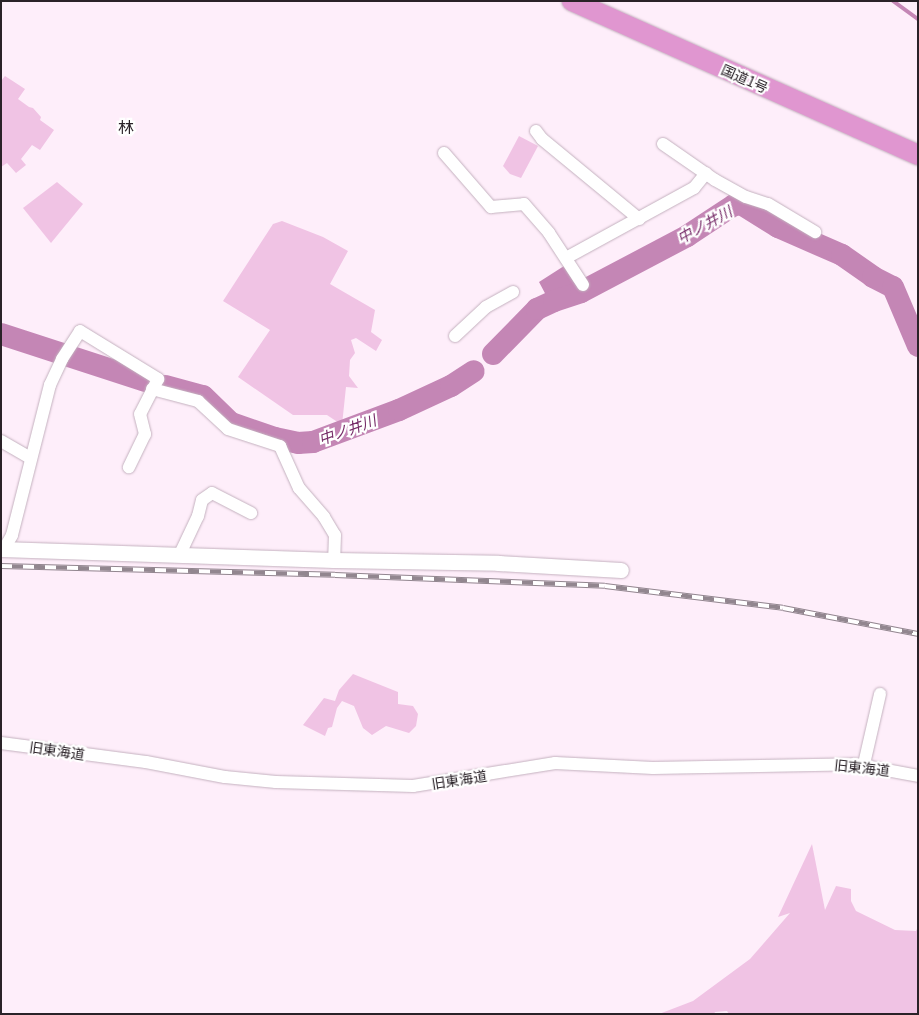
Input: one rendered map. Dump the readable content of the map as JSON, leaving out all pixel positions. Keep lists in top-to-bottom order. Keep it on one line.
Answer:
{"streets":{"highway":["国道1号"],"street":["旧東海道"]},"districts":["林"],"water":["中ノ井川"]}
